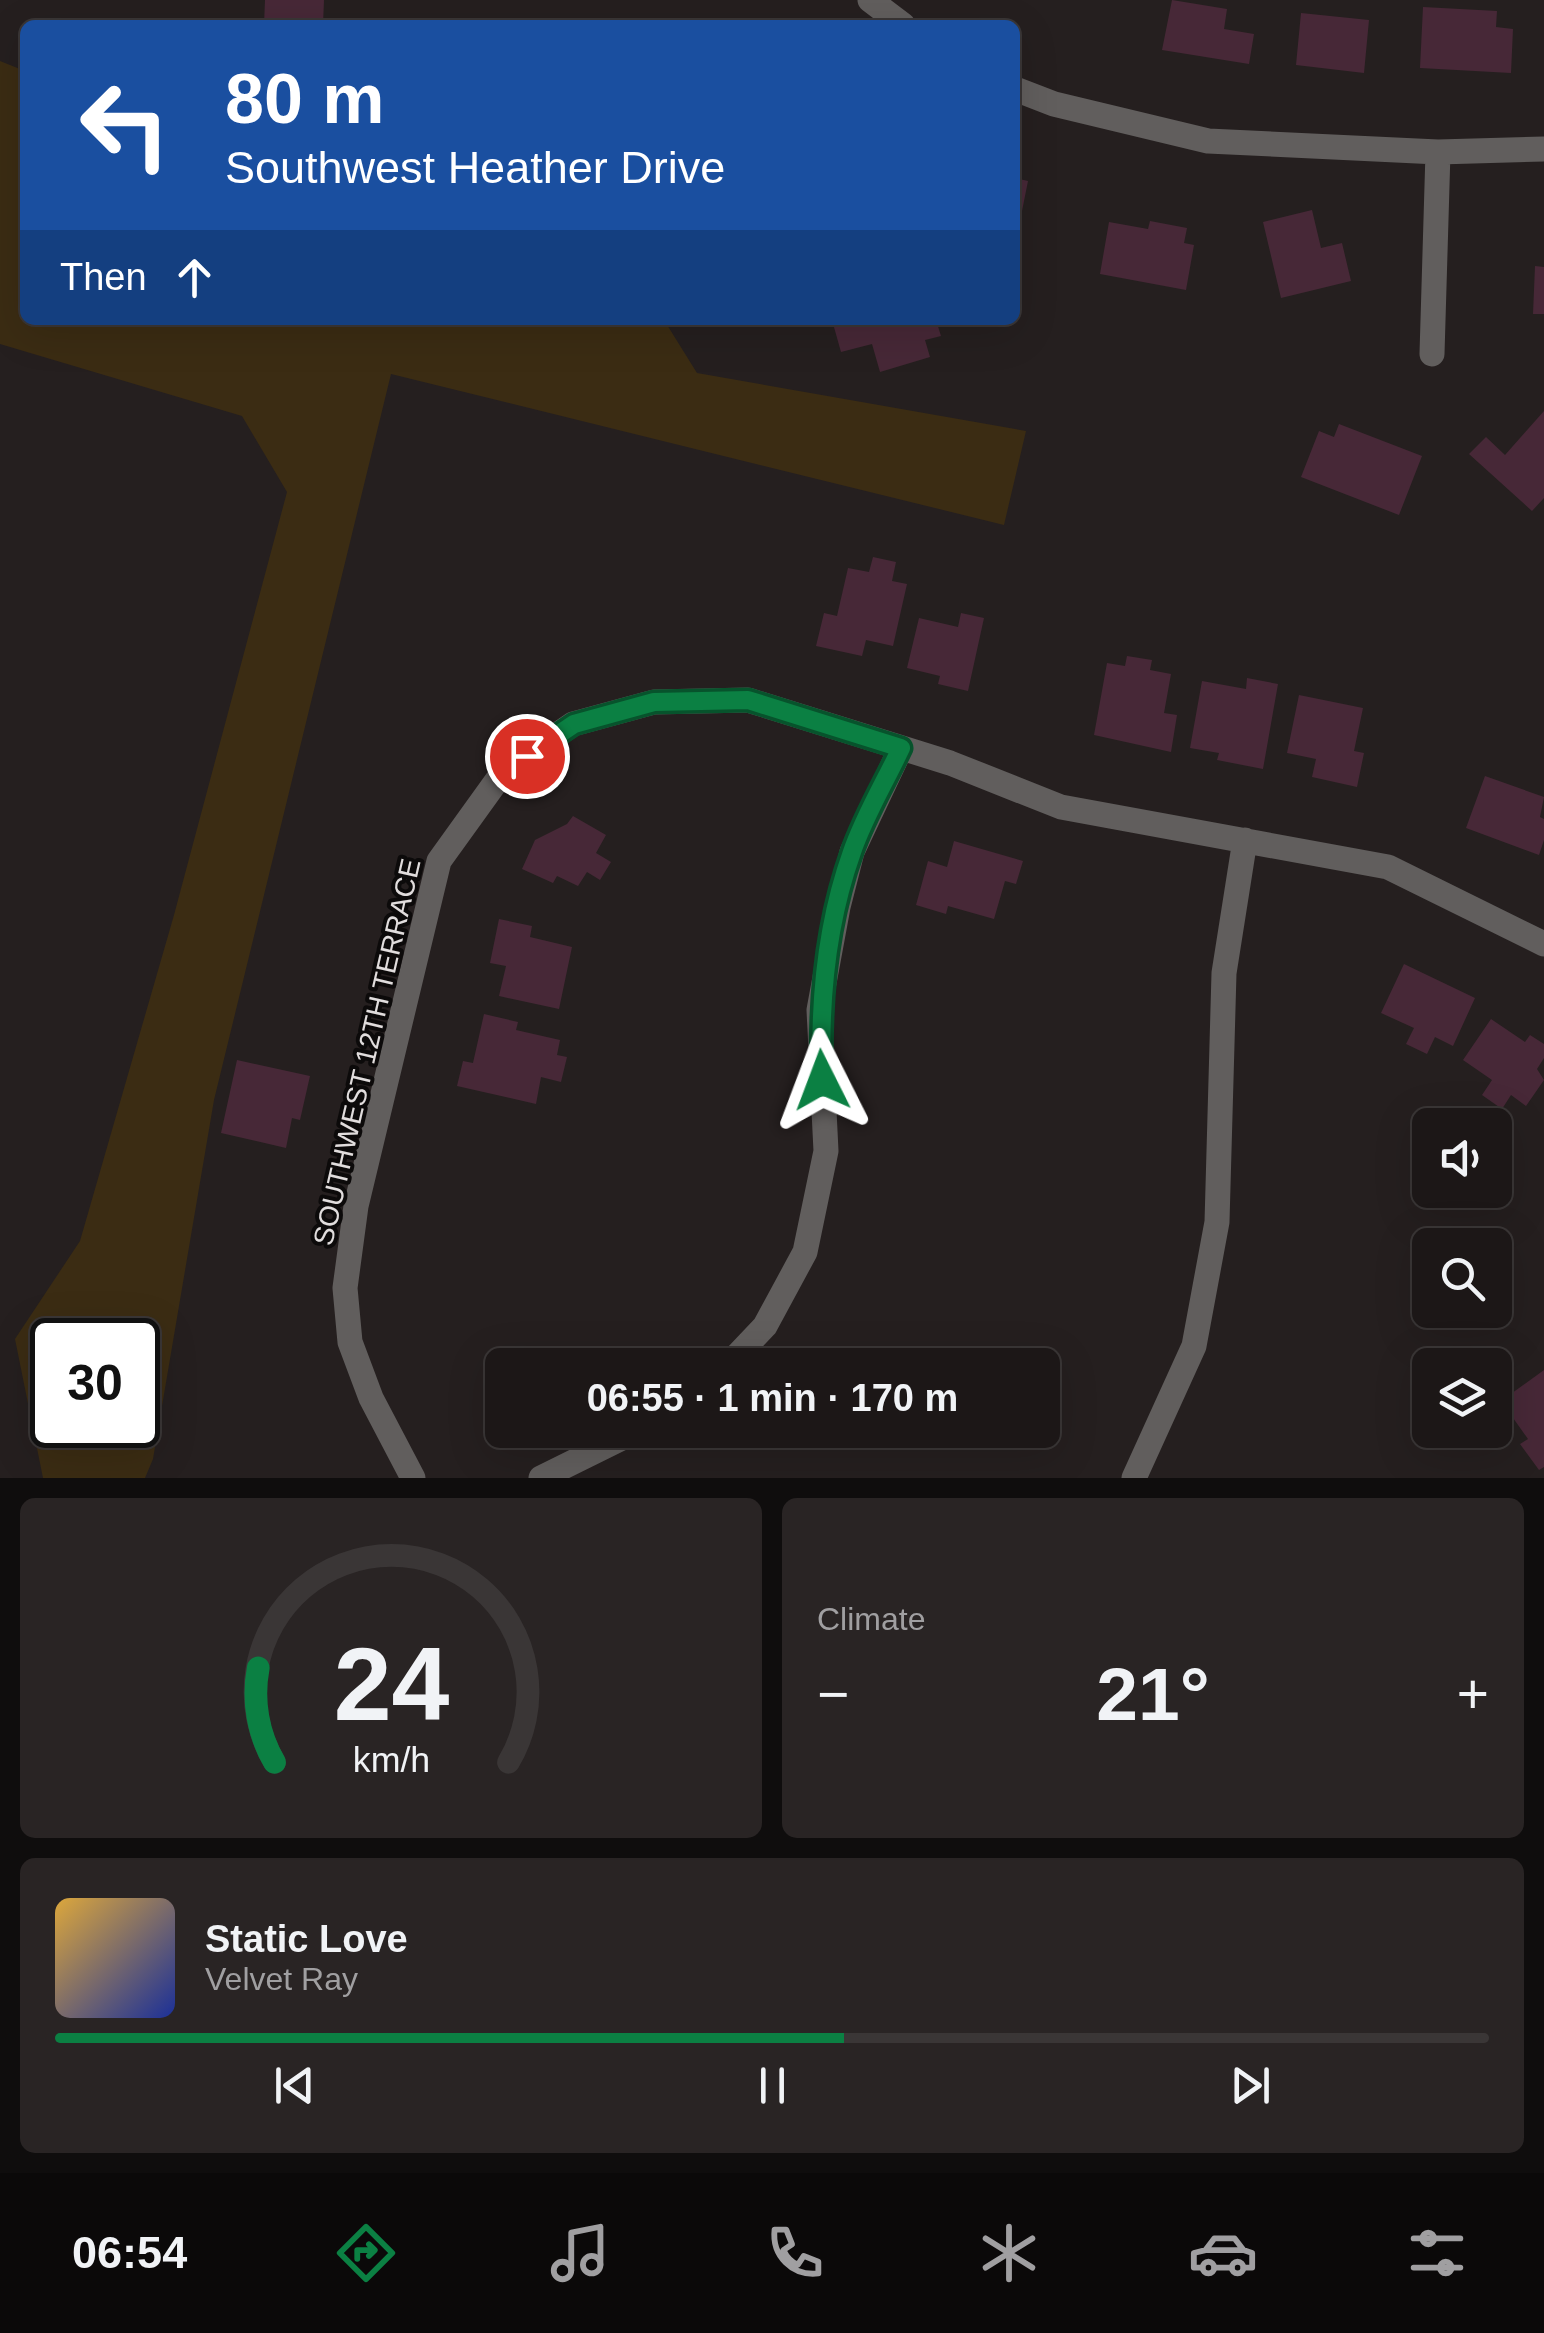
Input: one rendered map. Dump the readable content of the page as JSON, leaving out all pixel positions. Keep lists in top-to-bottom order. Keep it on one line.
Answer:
{"streets":{"street":["SOUTHWEST 12TH TERRACE"]},"page":{"turn":["80 m","Southwest Heather Drive"],"then":"Then","limit":"30","trip":"06:55 · 1 min · 170 m","tile":"Climate","heat":["−","21°","+"],"song":["Static Love","Velvet Ray"],"tabs":"06:54","gauge":["24","km/h"]}}
